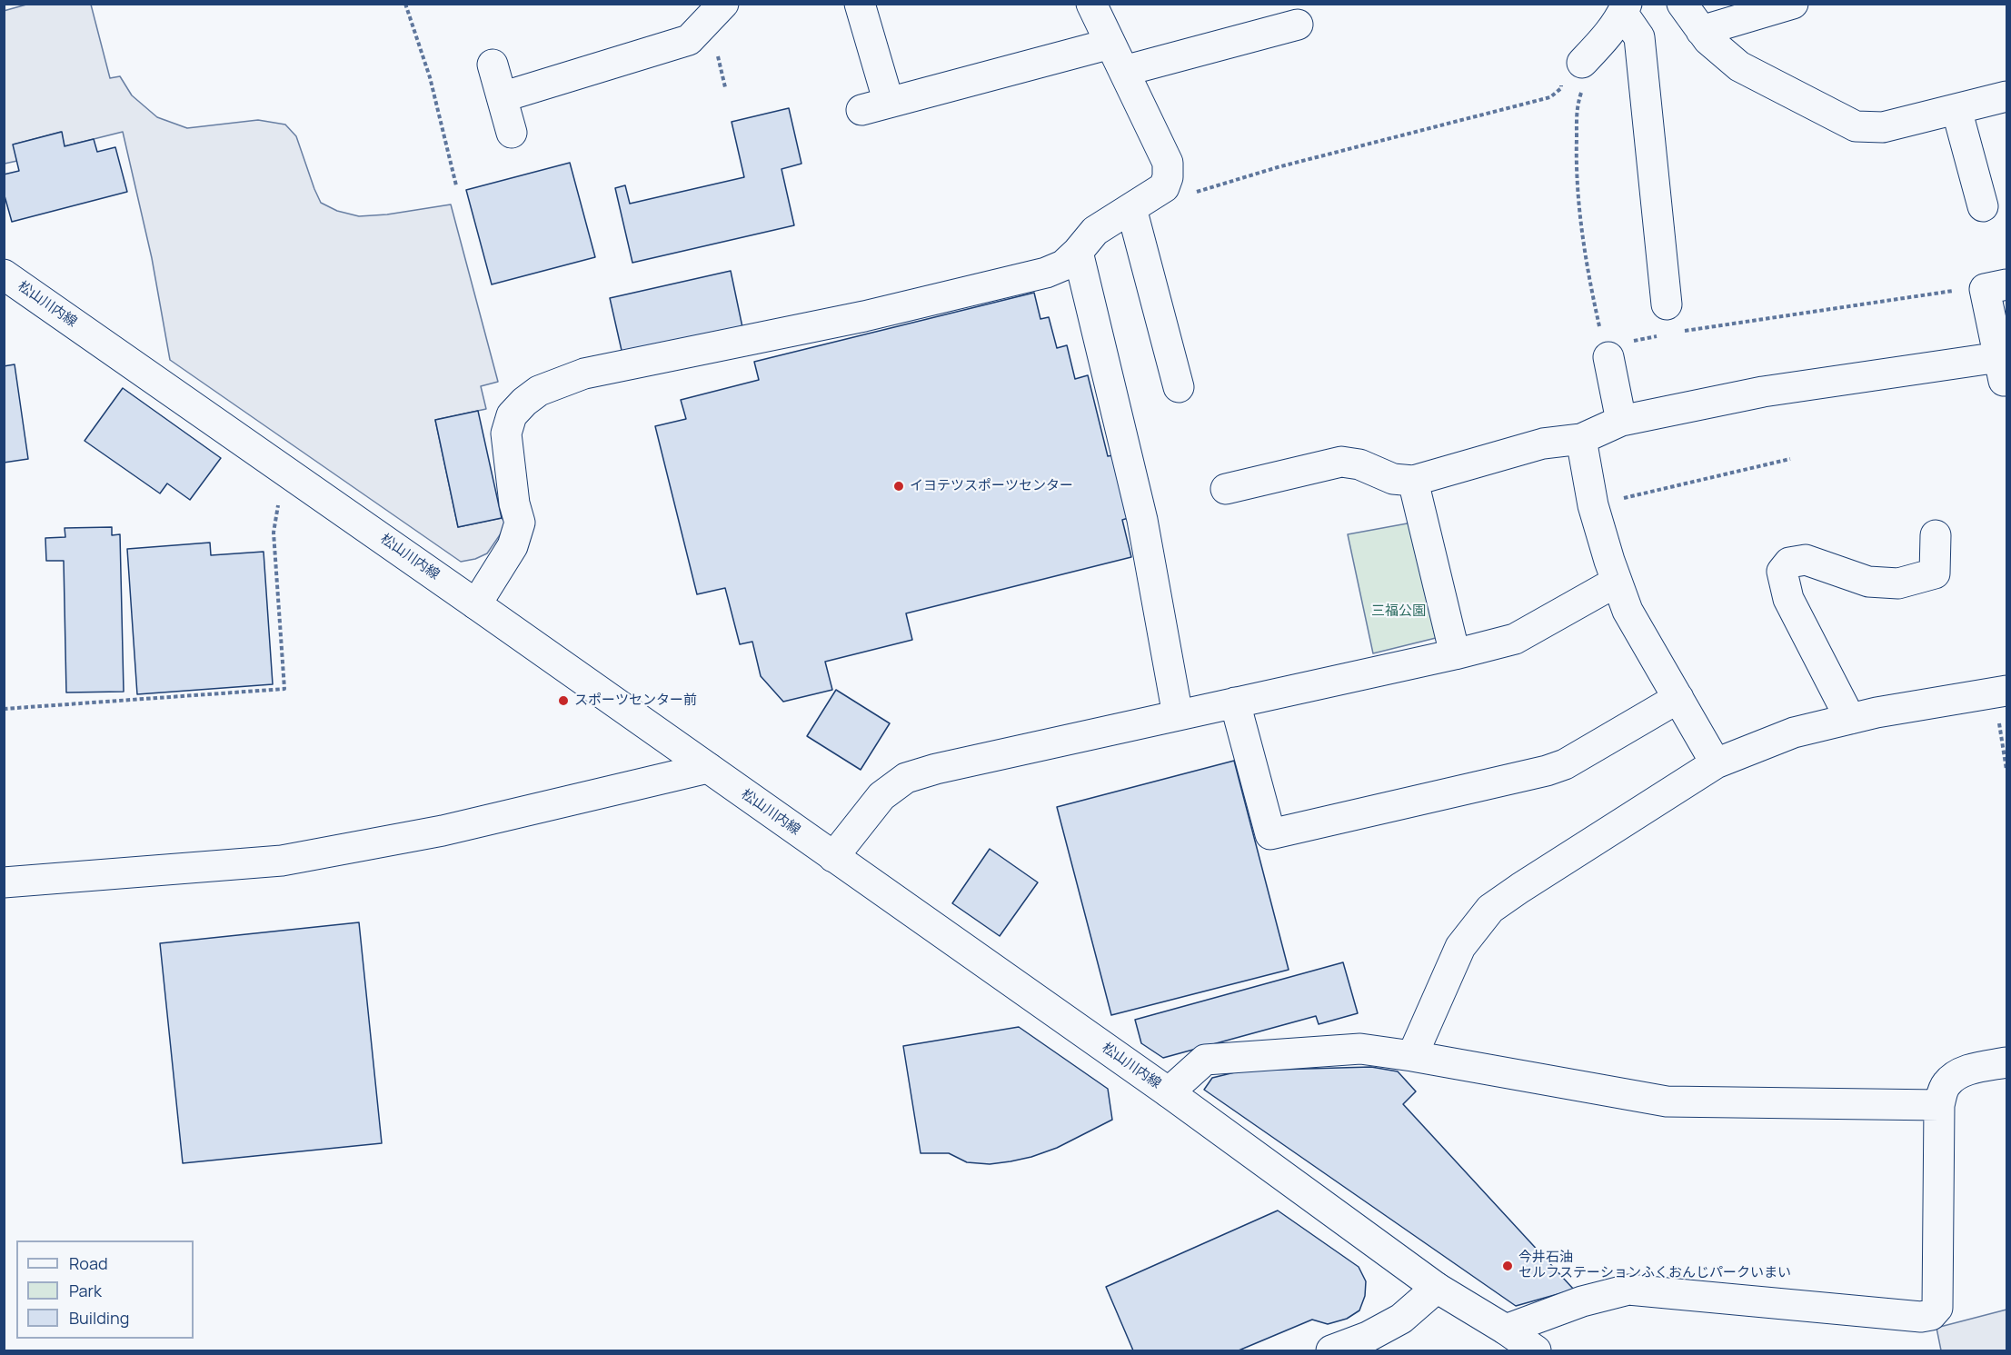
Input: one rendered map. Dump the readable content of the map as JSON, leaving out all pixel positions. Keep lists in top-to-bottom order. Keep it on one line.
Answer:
{"streets":{"street":["松山川内線"]},"parks":["三福公園"],"places":["イヨテツスポーツセンター","スポーツセンター前","今井石油 セルフステーションふくおんじパークいまい"],"legend":["Road","Park","Building"]}
